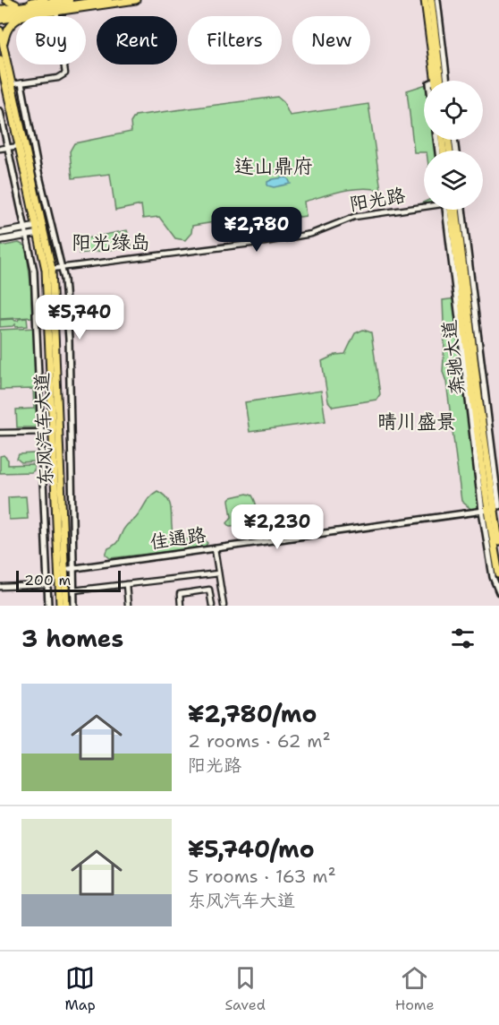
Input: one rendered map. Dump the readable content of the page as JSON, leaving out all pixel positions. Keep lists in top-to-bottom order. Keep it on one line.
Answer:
{"streets":{"main road":["奔驰大道","东风汽车大道"],"street":["阳光路","佳通路"]},"crossings":[["阳光路","东风汽车大道"],["奔驰大道","佳通路"],["东风汽车大道","佳通路"]],"districts":["连山鼎府","阳光绿岛","晴川盛景"],"scale_bar":"200 m","page":{"chip":["Buy","Rent","Filters","New"],"price":["¥2,780","¥5,740","¥2,230"],"scale":"200 m","heading":"3 homes","list":[{"name":"¥2,780/mo","note":"2 rooms · 62 m² · 阳光路"},{"name":"¥5,740/mo","note":"5 rooms · 163 m² · 东风汽车大道"}],"tabs":["Map","Saved","Home"]}}
